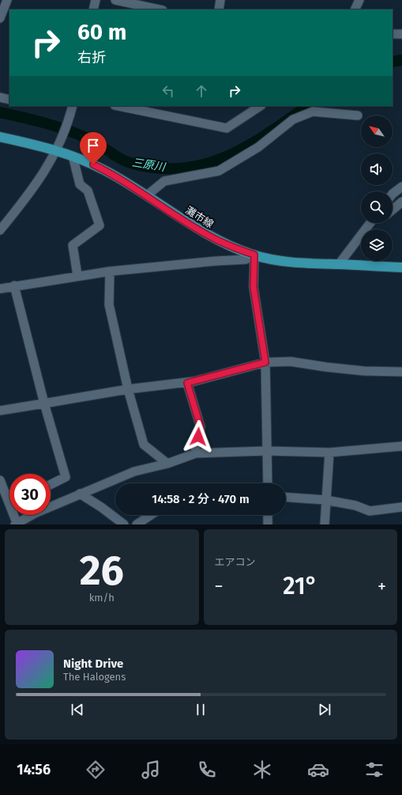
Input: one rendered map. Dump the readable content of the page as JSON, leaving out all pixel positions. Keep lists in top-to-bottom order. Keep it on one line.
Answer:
{"streets":{"main road":["灘市線"]},"water":["三原川"],"north":"top left","page":{"turn":["60 m","右折"],"limit":"30","trip":"14:58 · 2 分 · 470 m","tile":[["26","km/h"],"エアコン"],"heat":["−","21°","+"],"song":["Night Drive","The Halogens"],"tabs":"14:56"}}
